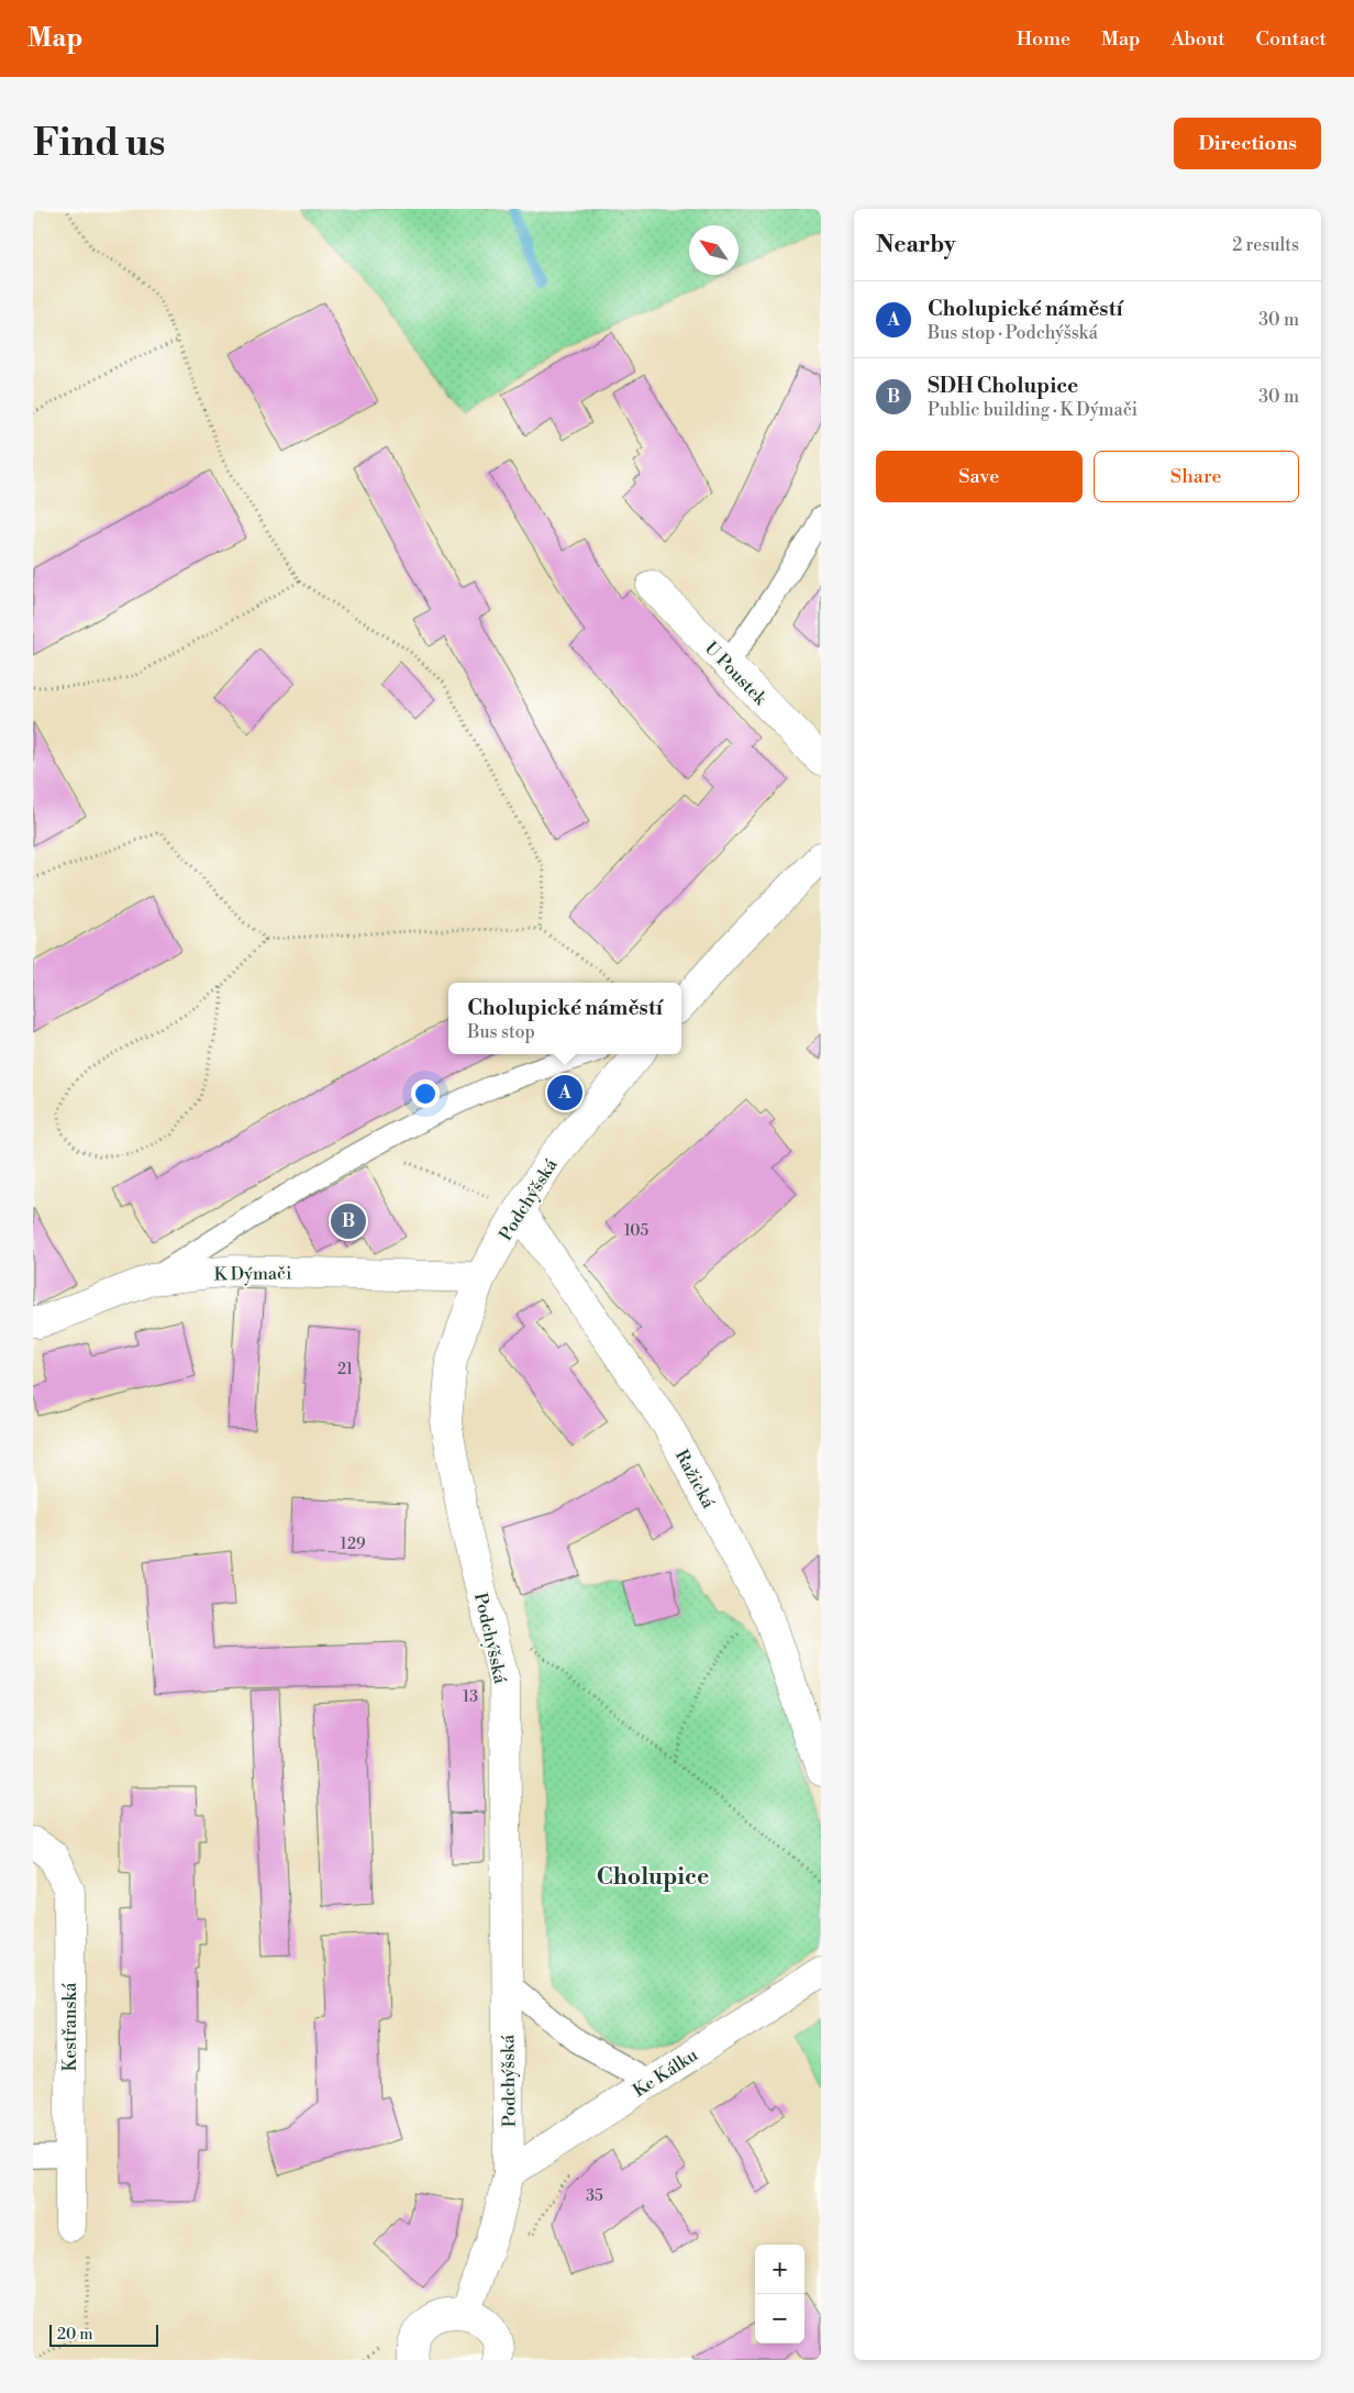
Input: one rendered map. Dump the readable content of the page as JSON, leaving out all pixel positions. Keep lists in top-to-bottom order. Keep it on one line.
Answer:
{"streets":{"street":["U Poustek","Podchýšská","K Dýmači","Ražická","Kestřanská","Ke Kálku"]},"crossings":[["Podchýšská","K Dýmači"],["Podchýšská","Ražická"],["Podchýšská","Ke Kálku"]],"districts":["Cholupice"],"house_numbers":["105","21","129","13","35"],"scale_bar":"20 m","north":"top left","page":{"header":"Map","nav":["Home","Map","About","Contact"],"buttons":["Directions",["Save","Share"]],"title":"Find us","heading":["Nearby","2 results"],"list":[{"mark":"A","name":"Cholupické náměstí","note":"Bus stop · Podchýšská","value":"30 m"},{"mark":"B","name":"SDH Cholupice","note":"Public building · K Dýmači","value":"30 m"}],"popup":["Cholupické náměstí","Bus stop"],"pins":["A","B"],"map_buttons":["+","−"],"scale":"20 m"}}
